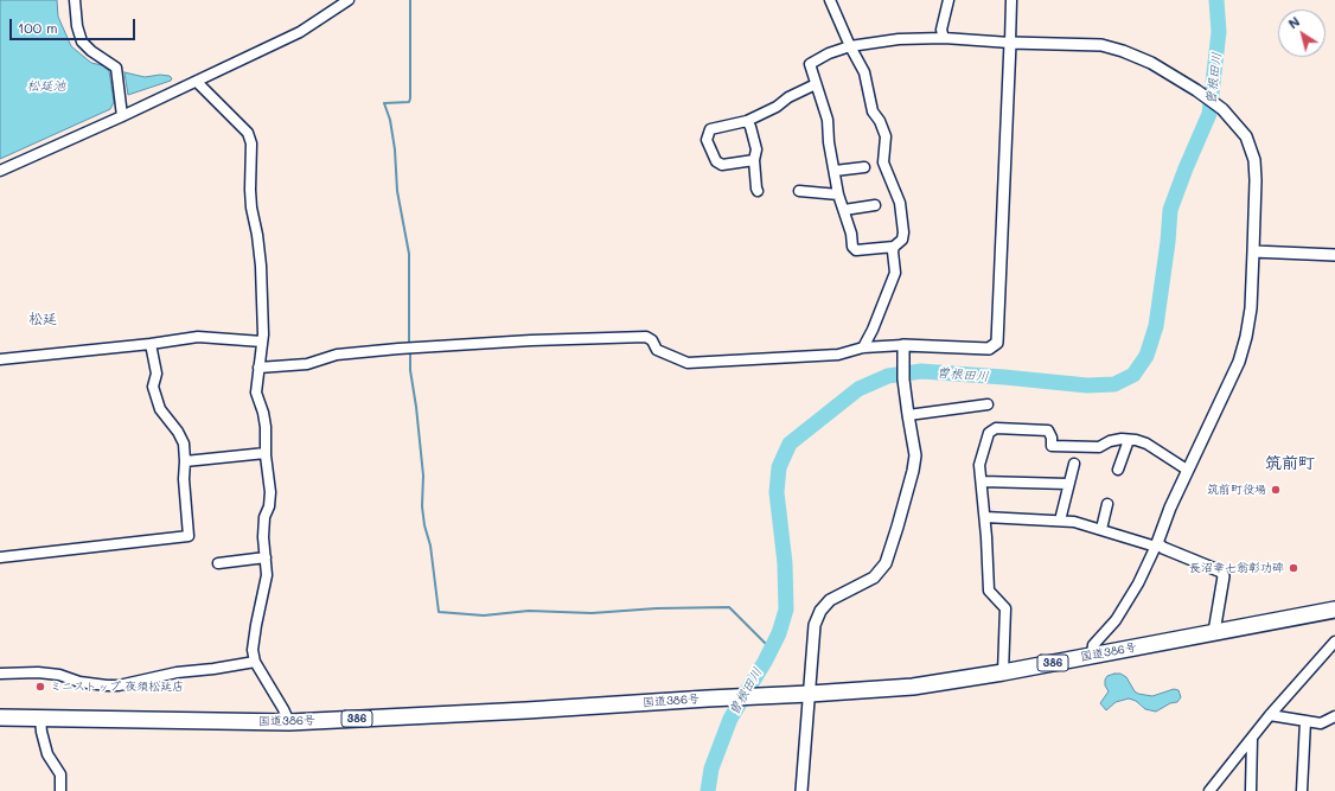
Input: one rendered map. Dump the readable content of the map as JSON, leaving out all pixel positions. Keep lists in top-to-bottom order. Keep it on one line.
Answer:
{"streets":{"highway":["国道386号","386"]},"districts":["松延","筑前町"],"water":["曽根田川","松延池"],"places":["筑前町役場","長沼幸七翁彰功碑","ミニストップ 夜須松延店"],"scale_bar":"100 m","north":"top left"}
